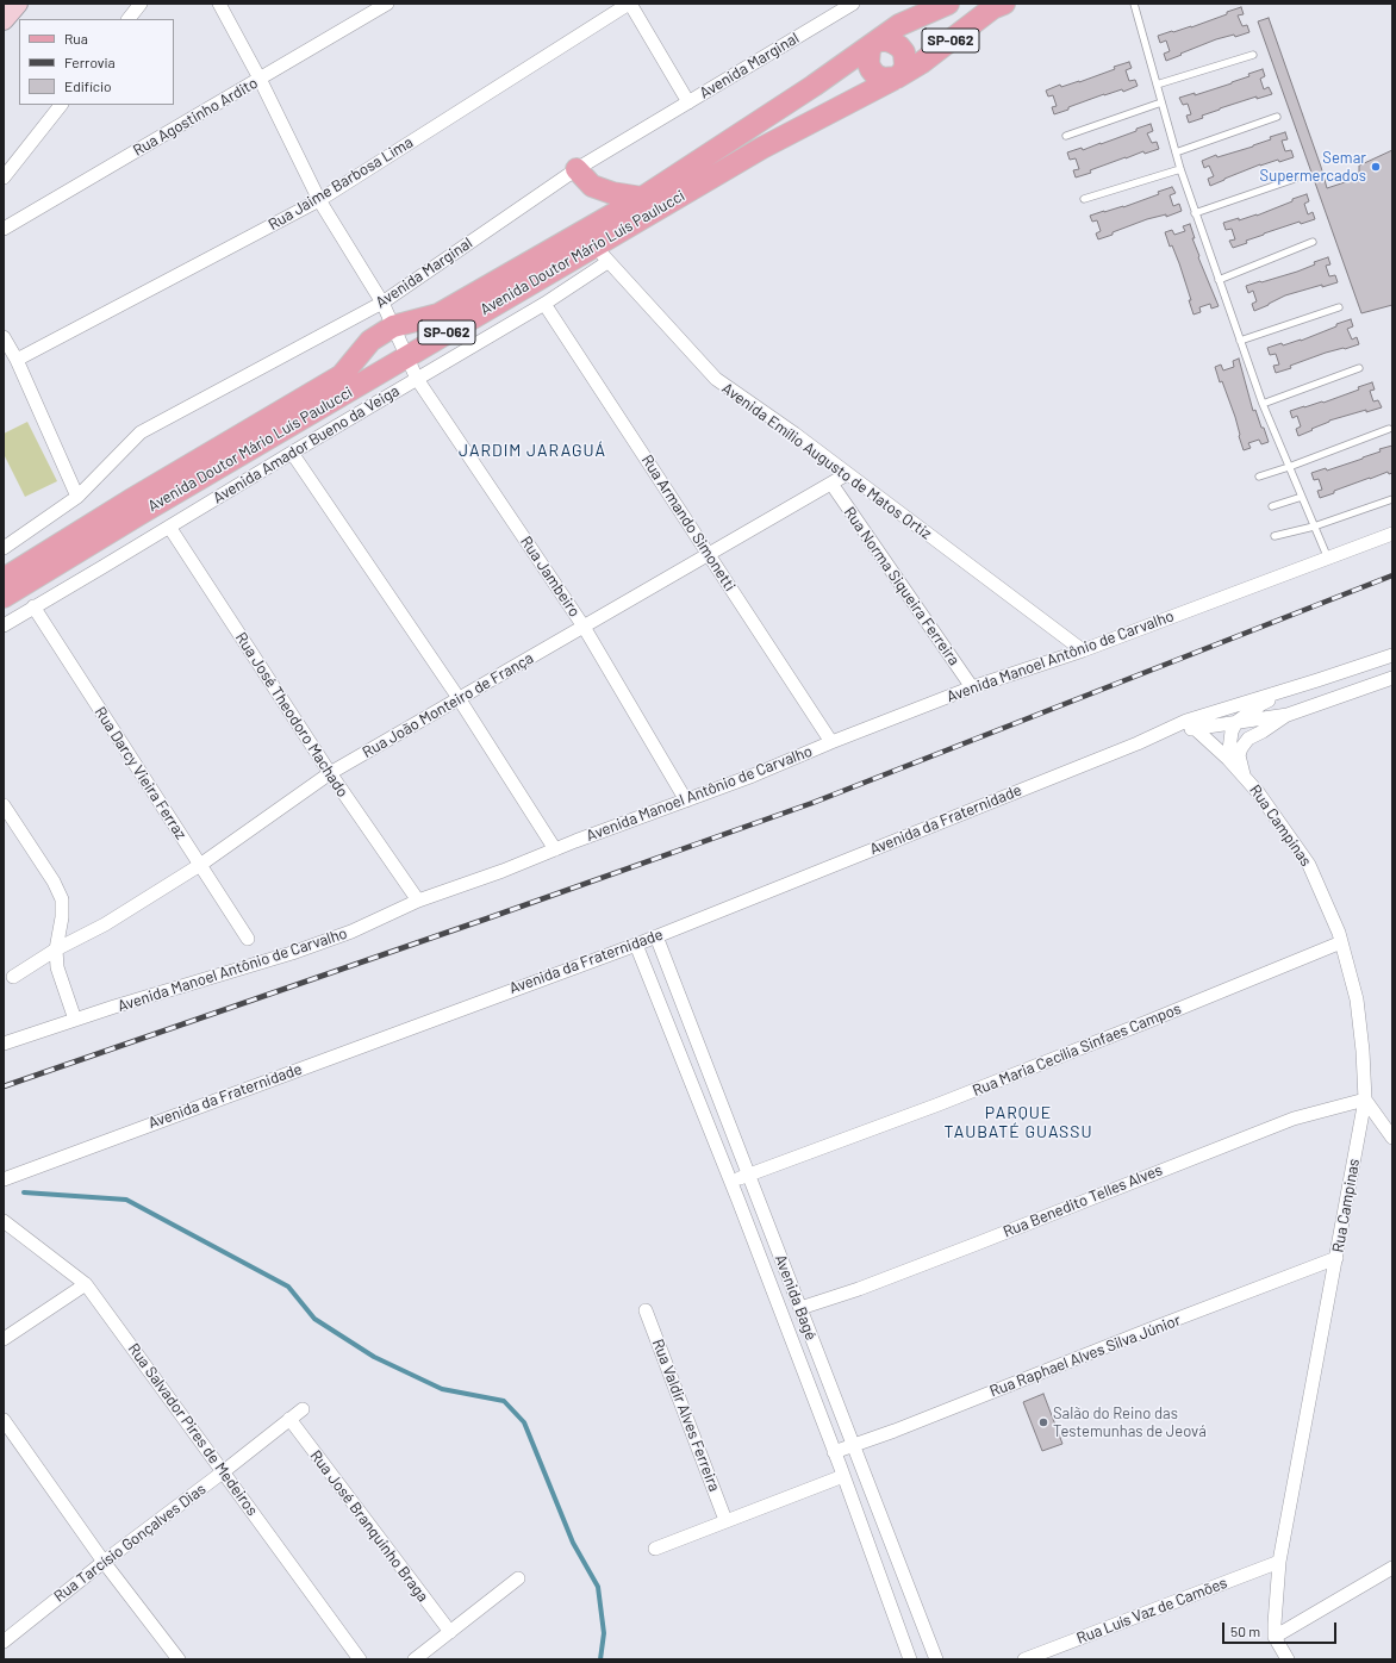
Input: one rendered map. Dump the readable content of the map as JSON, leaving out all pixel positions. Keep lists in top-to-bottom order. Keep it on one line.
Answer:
{"streets":{"main road":["SP-062","Avenida Doutor Mário Luís Paulucci"],"street":["Avenida Marginal","Rua Agostinho Ardito","Rua Jaime Barbosa Lima","Avenida Amador Bueno da Veiga","Avenida Emílio Augusto de Matos Ortiz","Rua Armando Simonetti","Rua Jambeiro","Rua Norma Siqueira Ferreira","Avenida Manoel Antônio de Carvalho","Rua João Monteiro de França","Rua José Theodoro Machado","Rua Darcy Vieira Ferraz","Avenida da Fraternidade","Rua Campinas","Rua Maria Cecília Sinfaes Campos","Rua Benedito Telles Alves","Avenida Bagé","Rua Raphael Alves Silva Júnior","Rua Valdir Alves Ferreira","Rua Salvador Pires de Medeiros","Rua José Branquinho Braga","Rua Tarcísio Gonçalves Dias","Rua Luís Vaz de Camões"]},"crossings":[["SP-062","Avenida Doutor Mário Luís Paulucci"],["Avenida Marginal","Rua Jambeiro"],["Rua Agostinho Ardito","Rua Jambeiro"],["Rua Jaime Barbosa Lima","Rua Jambeiro"],["Avenida Doutor Mário Luís Paulucci","Avenida Amador Bueno da Veiga"],["Avenida Doutor Mário Luís Paulucci","Avenida Emílio Augusto de Matos Ortiz"],["Avenida Doutor Mário Luís Paulucci","Rua Jambeiro"],["Avenida Amador Bueno da Veiga","Avenida Emílio Augusto de Matos Ortiz"],["Avenida Amador Bueno da Veiga","Rua Armando Simonetti"],["Avenida Amador Bueno da Veiga","Rua Jambeiro"],["Avenida Amador Bueno da Veiga","Rua José Theodoro Machado"],["Avenida Amador Bueno da Veiga","Rua Darcy Vieira Ferraz"],["Avenida Emílio Augusto de Matos Ortiz","Avenida Manoel Antônio de Carvalho"],["Avenida Emílio Augusto de Matos Ortiz","Rua João Monteiro de França"],["Rua Armando Simonetti","Avenida Manoel Antônio de Carvalho"],["Rua Armando Simonetti","Rua João Monteiro de França"],["Rua Jambeiro","Avenida Manoel Antônio de Carvalho"],["Rua Jambeiro","Rua João Monteiro de França"],["Rua Norma Siqueira Ferreira","Avenida Manoel Antônio de Carvalho"],["Rua Norma Siqueira Ferreira","Rua João Monteiro de França"],["Avenida Manoel Antônio de Carvalho","Rua José Theodoro Machado"],["Rua João Monteiro de França","Rua José Theodoro Machado"],["Rua João Monteiro de França","Rua Darcy Vieira Ferraz"],["Avenida da Fraternidade","Rua Campinas"],["Avenida da Fraternidade","Avenida Bagé"],["Rua Campinas","Rua Maria Cecília Sinfaes Campos"],["Rua Campinas","Rua Benedito Telles Alves"],["Rua Campinas","Rua Raphael Alves Silva Júnior"],["Rua Campinas","Rua Luís Vaz de Camões"],["Rua Maria Cecília Sinfaes Campos","Avenida Bagé"],["Rua Benedito Telles Alves","Avenida Bagé"],["Avenida Bagé","Rua Raphael Alves Silva Júnior"],["Rua Salvador Pires de Medeiros","Rua Tarcísio Gonçalves Dias"],["Rua José Branquinho Braga","Rua Tarcísio Gonçalves Dias"]],"districts":["JARDIM JARAGUÁ","PARQUE TAUBATÉ GUASSU"],"places":["Semar Supermercados","Salão do Reino das Testemunhas de Jeová"],"legend":["Rua","Ferrovia","Edifício"],"scale_bar":"50 m"}
